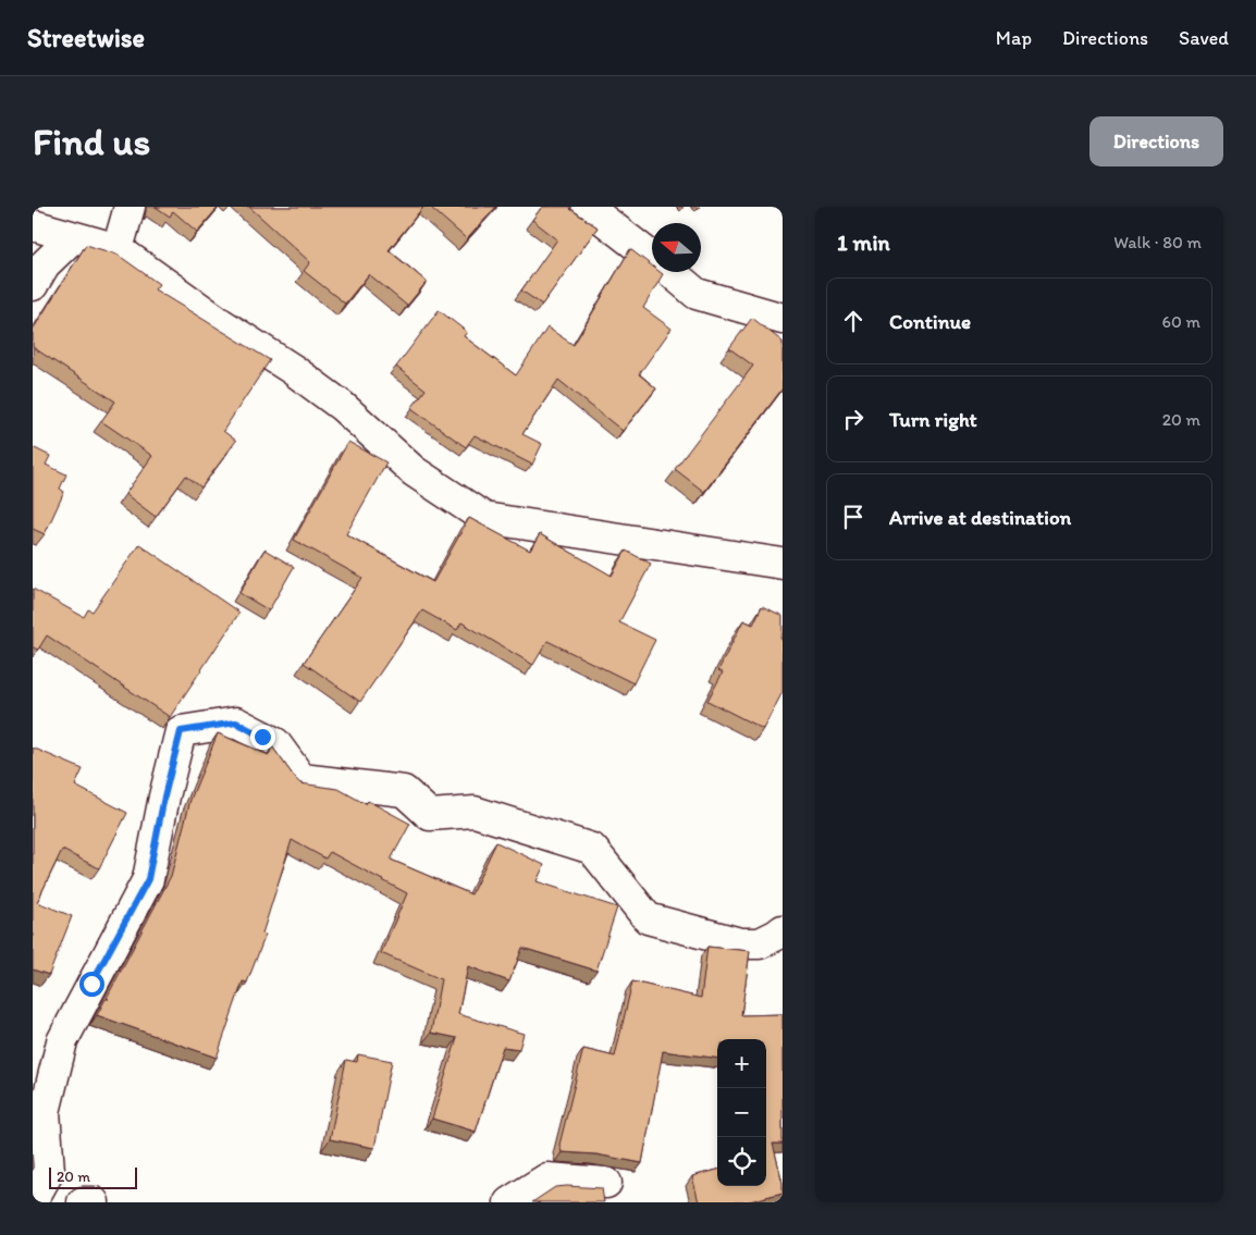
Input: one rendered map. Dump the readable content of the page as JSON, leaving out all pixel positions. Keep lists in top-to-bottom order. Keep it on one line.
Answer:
{"scale_bar":"20 m","north":"left","page":{"header":"Streetwise","nav":["Map","Directions","Saved"],"buttons":"Directions","title":"Find us","heading":["1 min","Walk · 80 m"],"list":[["Continue","60 m"],["Turn right","20 m"],"Arrive at destination"],"map_buttons":["+","−"],"scale":"20 m"}}
